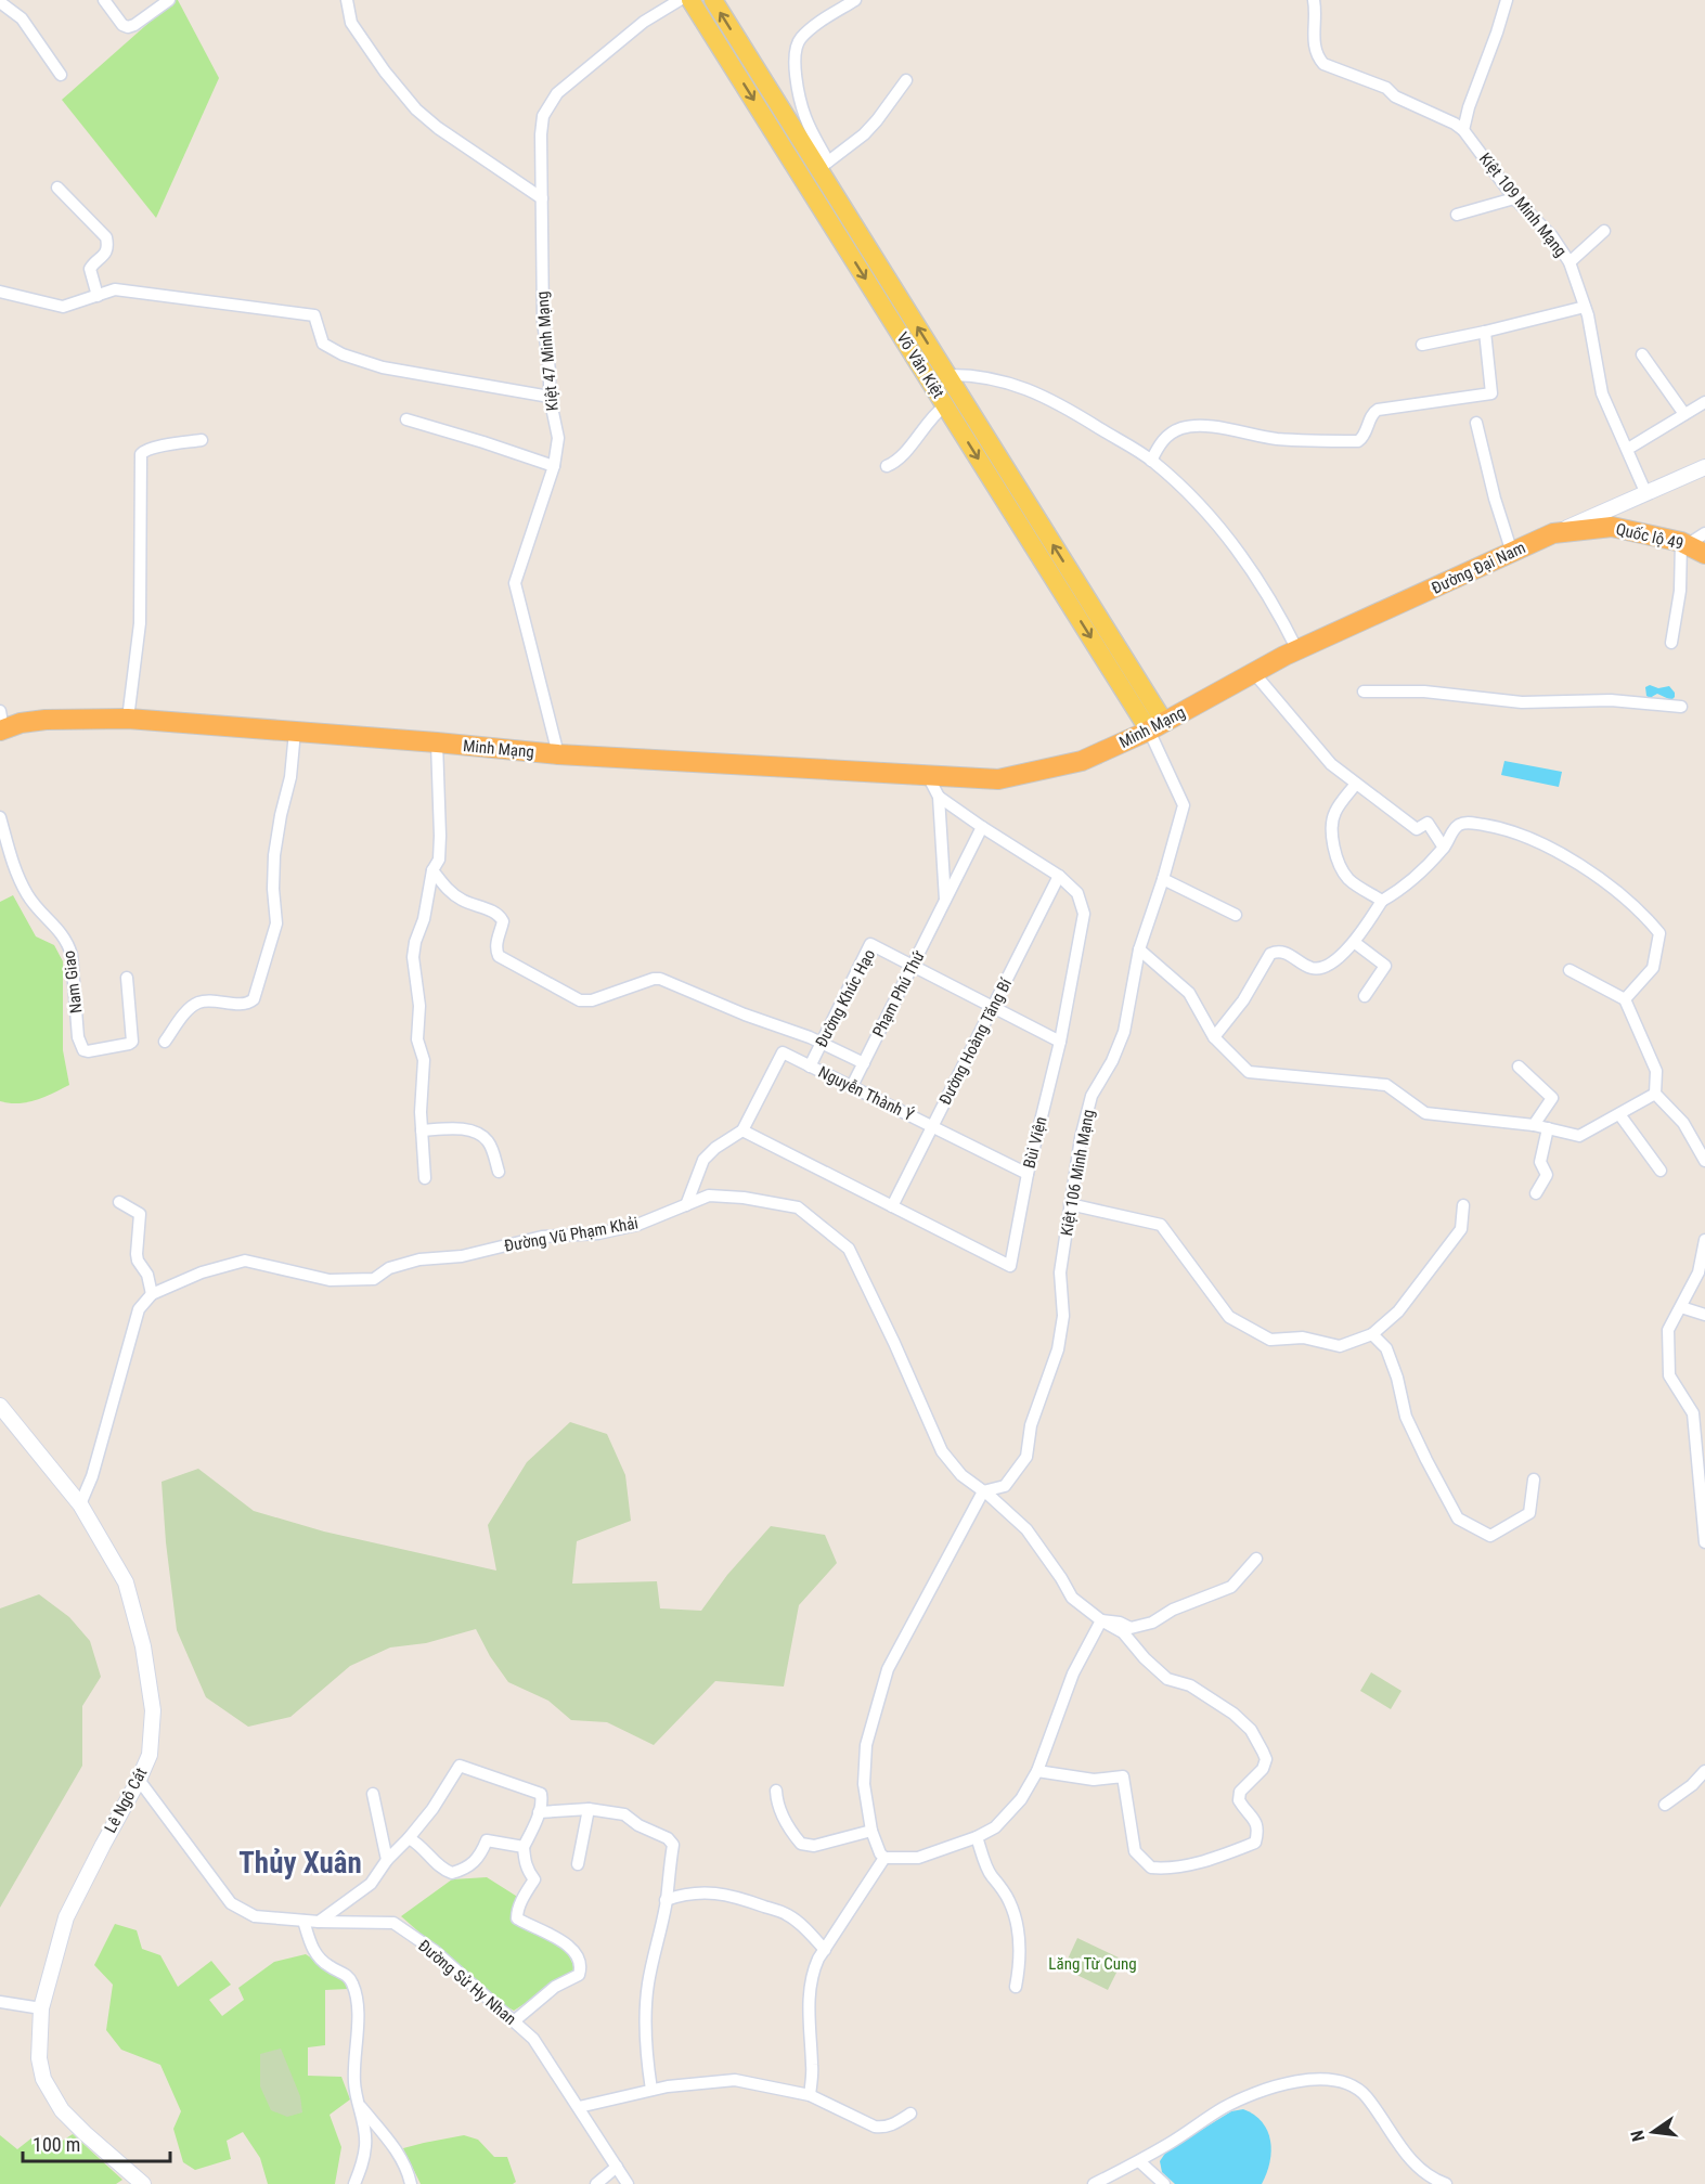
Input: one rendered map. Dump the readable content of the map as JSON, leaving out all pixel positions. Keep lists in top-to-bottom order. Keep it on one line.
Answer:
{"streets":{"highway":["Quốc lộ 49","Đường Đại Nam","Minh Mạng"],"main road":["Võ Văn Kiệt"],"street":["Kiệt 109 Minh Mạng","Kiệt 47 Minh Mạng","Nam Giao","Phạm Phú Thứ","Đường Khúc Hạo","Đường Hoàng Tăng Bí","Nguyễn Thành Ý","Bùi Viện","Kiệt 106 Minh Mạng","Đường Vũ Phạm Khải","Lê Ngô Cát","Đường Sử Hy Nhan"]},"crossings":[["Kiệt 109 Minh Mạng","Đường Đại Nam"],["Kiệt 47 Minh Mạng","Minh Mạng"],["Võ Văn Kiệt","Minh Mạng"],["Võ Văn Kiệt","Kiệt 106 Minh Mạng"],["Quốc lộ 49","Đường Đại Nam"],["Đường Đại Nam","Minh Mạng"],["Minh Mạng","Kiệt 106 Minh Mạng"],["Phạm Phú Thứ","Đường Khúc Hạo"],["Phạm Phú Thứ","Nguyễn Thành Ý"],["Phạm Phú Thứ","Bùi Viện"],["Đường Khúc Hạo","Đường Hoàng Tăng Bí"],["Đường Khúc Hạo","Nguyễn Thành Ý"],["Đường Khúc Hạo","Bùi Viện"],["Đường Hoàng Tăng Bí","Nguyễn Thành Ý"],["Đường Hoàng Tăng Bí","Bùi Viện"],["Nguyễn Thành Ý","Bùi Viện"],["Kiệt 106 Minh Mạng","Đường Vũ Phạm Khải"],["Lê Ngô Cát","Đường Sử Hy Nhan"]],"districts":["Thủy Xuân"],"parks":["Lăng Từ Cung"],"scale_bar":"100 m","north":"left"}
